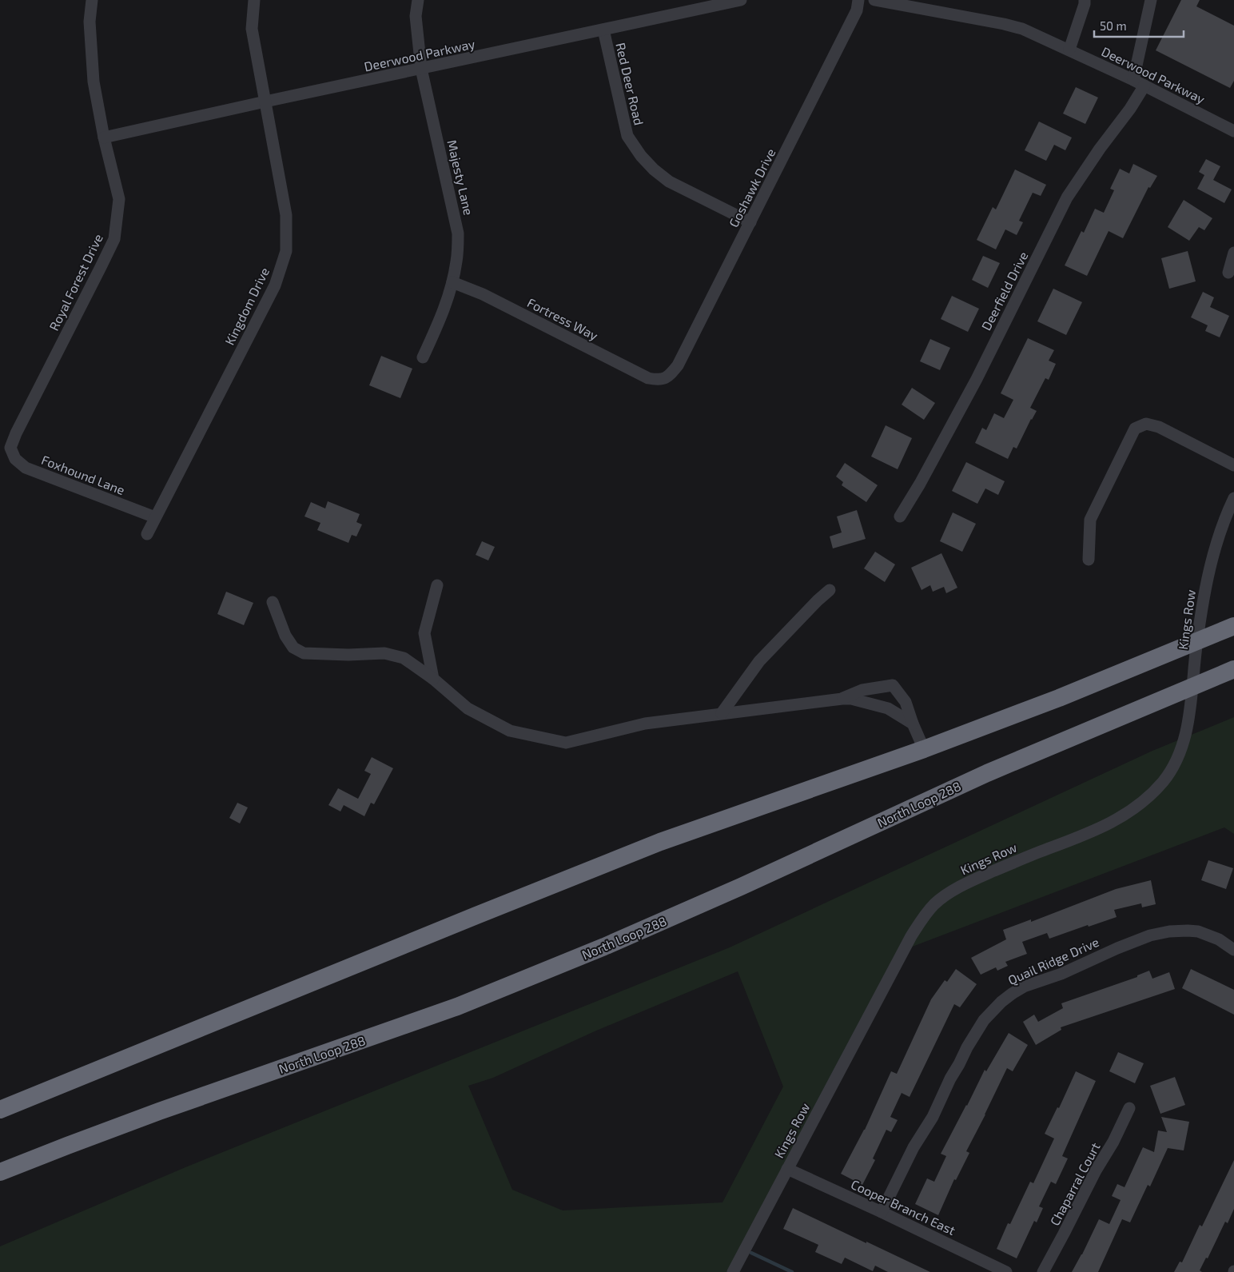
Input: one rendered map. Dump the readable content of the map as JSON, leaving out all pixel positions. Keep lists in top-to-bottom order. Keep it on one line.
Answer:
{"streets":{"highway":["North Loop 288"],"street":["Deerwood Parkway","Red Deer Road","Majesty Lane","Goshawk Drive","Royal Forest Drive","Deerfield Drive","Kingdom Drive","Fortress Way","Foxhound Lane","Kings Row","Quail Ridge Drive","Chaparral Court","Cooper Branch East"]},"crossings":[["Deerwood Parkway","Red Deer Road"],["Deerwood Parkway","Majesty Lane"],["Deerwood Parkway","Royal Forest Drive"],["Deerwood Parkway","Deerfield Drive"],["Deerwood Parkway","Kingdom Drive"],["Red Deer Road","Goshawk Drive"],["Majesty Lane","Fortress Way"],["Goshawk Drive","Fortress Way"],["Royal Forest Drive","Foxhound Lane"],["Kingdom Drive","Foxhound Lane"],["Kings Row","North Loop 288"],["Kings Row","Cooper Branch East"],["Quail Ridge Drive","Cooper Branch East"]],"scale_bar":"50 m"}
